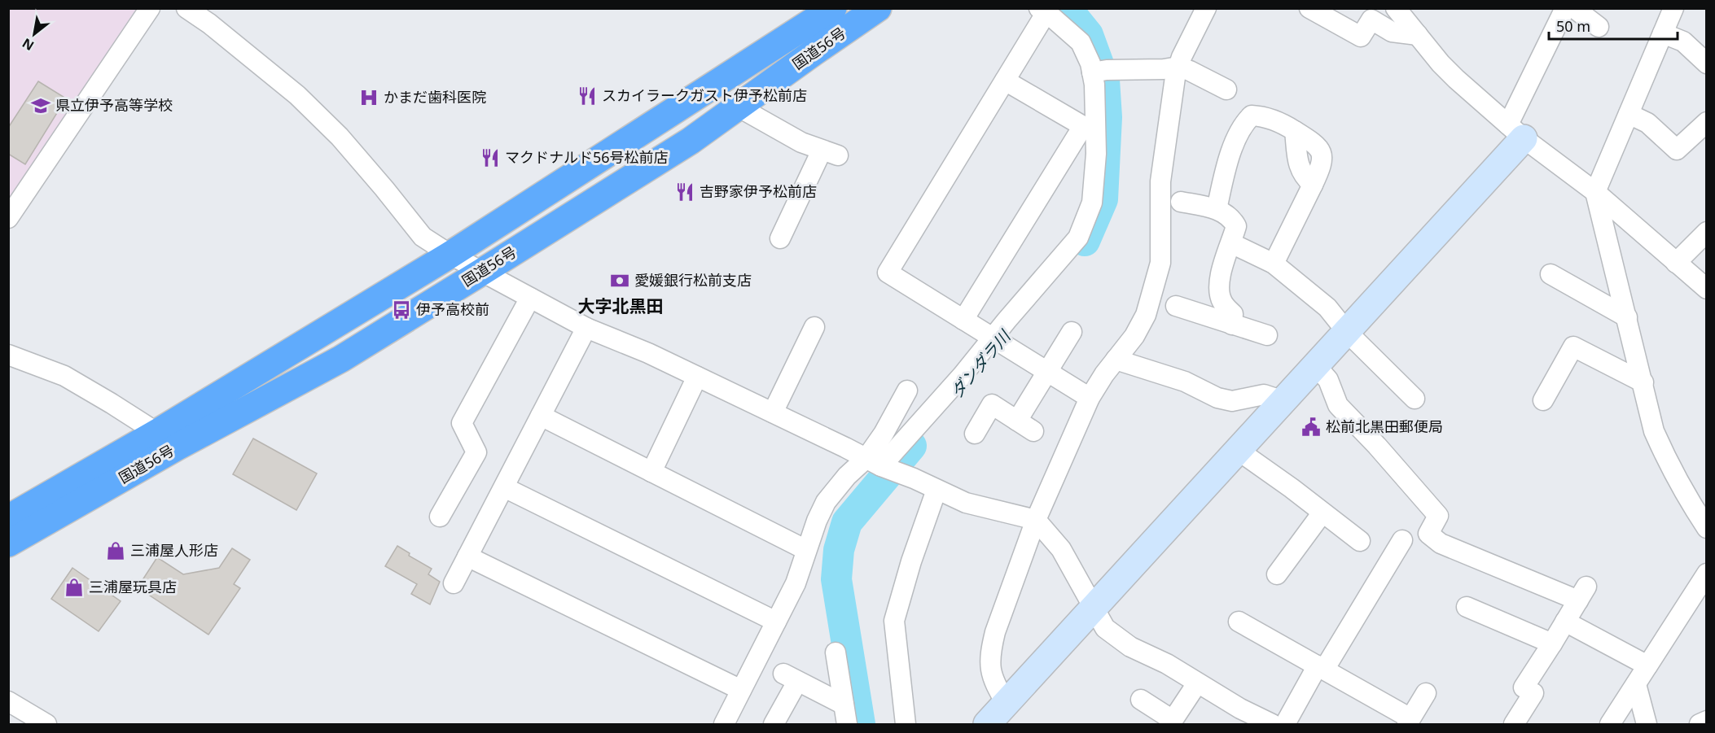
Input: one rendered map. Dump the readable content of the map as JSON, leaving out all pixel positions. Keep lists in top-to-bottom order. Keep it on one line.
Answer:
{"streets":{"highway":["国道56号"]},"districts":["大字北黒田"],"water":["ダンダラ川"],"places":{"restaurant":["スカイラークガスト伊予松前店","マクドナルド56号松前店","吉野家伊予松前店"],"hospital":["かまだ歯科医院"],"school or university":["県立伊予高等学校"],"bank":["愛媛銀行松前支店"],"bus stop":["伊予高校前"],"public building":["松前北黒田郵便局"],"shop":["三浦屋人形店","三浦屋玩具店"]},"scale_bar":"50 m","north":"bottom left"}
